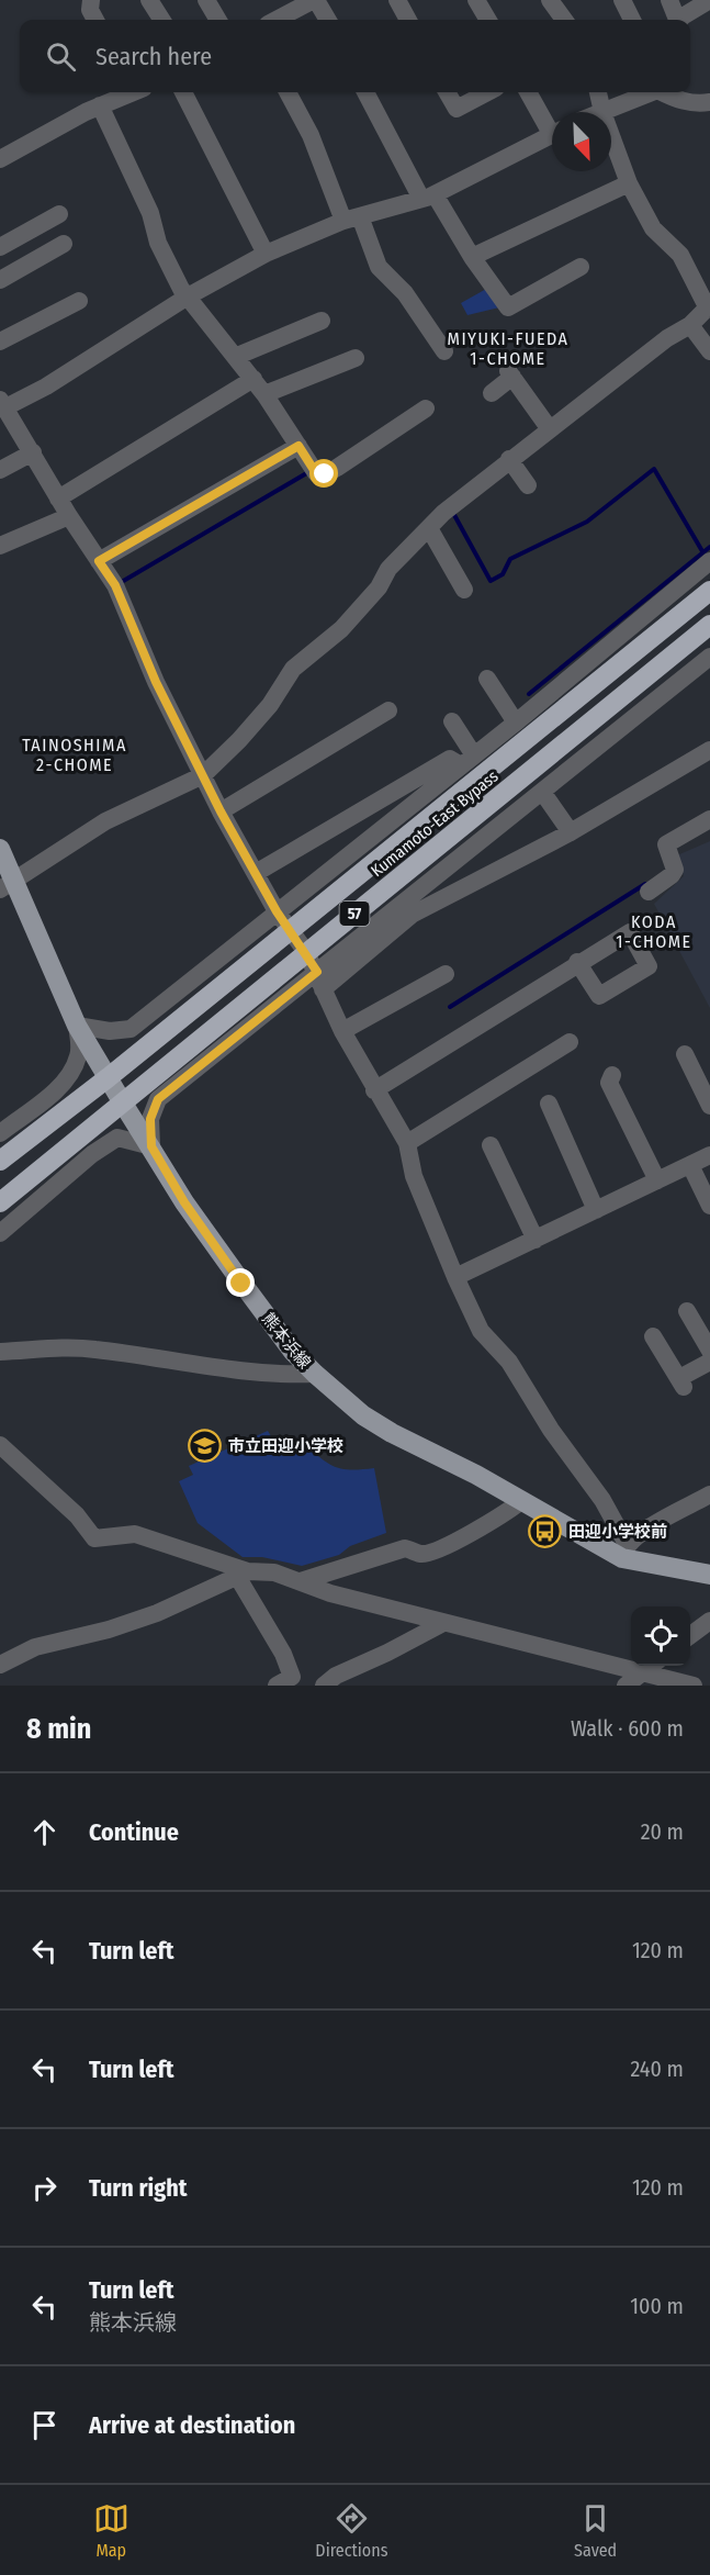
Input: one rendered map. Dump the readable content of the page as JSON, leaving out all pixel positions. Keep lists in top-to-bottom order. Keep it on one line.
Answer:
{"streets":{"highway":["Kumamoto-East Bypass","57"],"main road":["熊本浜線"]},"crossings":[["Kumamoto-East Bypass","熊本浜線"]],"districts":["MIYUKI-FUEDA 1-CHOME","TAINOSHIMA 2-CHOME","KODA 1-CHOME"],"places":{"school or university":["市立田迎小学校"],"bus stop":["田迎小学校前"]},"north":"bottom right","page":{"search":"Search here","heading":["8 min","Walk · 600 m"],"list":[["Continue","20 m"],["Turn left","120 m"],["Turn left","240 m"],["Turn right","120 m"],["Turn left","熊本浜線","100 m"],"Arrive at destination"],"nav":["Map","Directions","Saved"]}}
